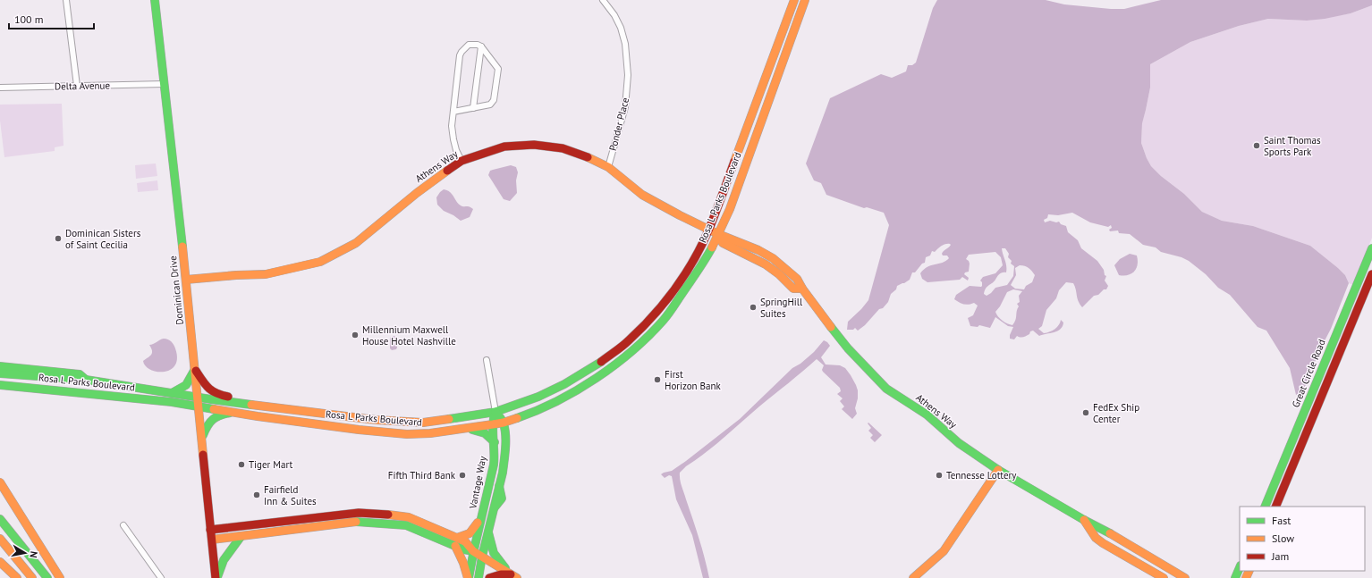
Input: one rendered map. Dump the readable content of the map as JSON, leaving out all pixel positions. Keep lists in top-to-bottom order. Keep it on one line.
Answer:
{"streets":{"main road":["Athens Way","Rosa L Parks Boulevard","Dominican Drive","Great Circle Road","Vantage Way"],"street":["Delta Avenue","Ponder Place"]},"crossings":[["Delta Avenue","Dominican Drive"],["Ponder Place","Athens Way"],["Athens Way","Rosa L Parks Boulevard"],["Athens Way","Dominican Drive"],["Rosa L Parks Boulevard","Dominican Drive"],["Rosa L Parks Boulevard","Vantage Way"]],"places":["Saint Thomas Sports Park","Dominican Sisters of Saint Cecilia","SpringHill Suites","Millennium Maxwell House Hotel Nashville","First Horizon Bank","FedEx Ship Center","Tiger Mart","Fifth Third Bank","Tennesse Lottery","Fairfield Inn & Suites"],"legend":["Fast","Slow","Jam"],"scale_bar":"100 m","north":"right"}
